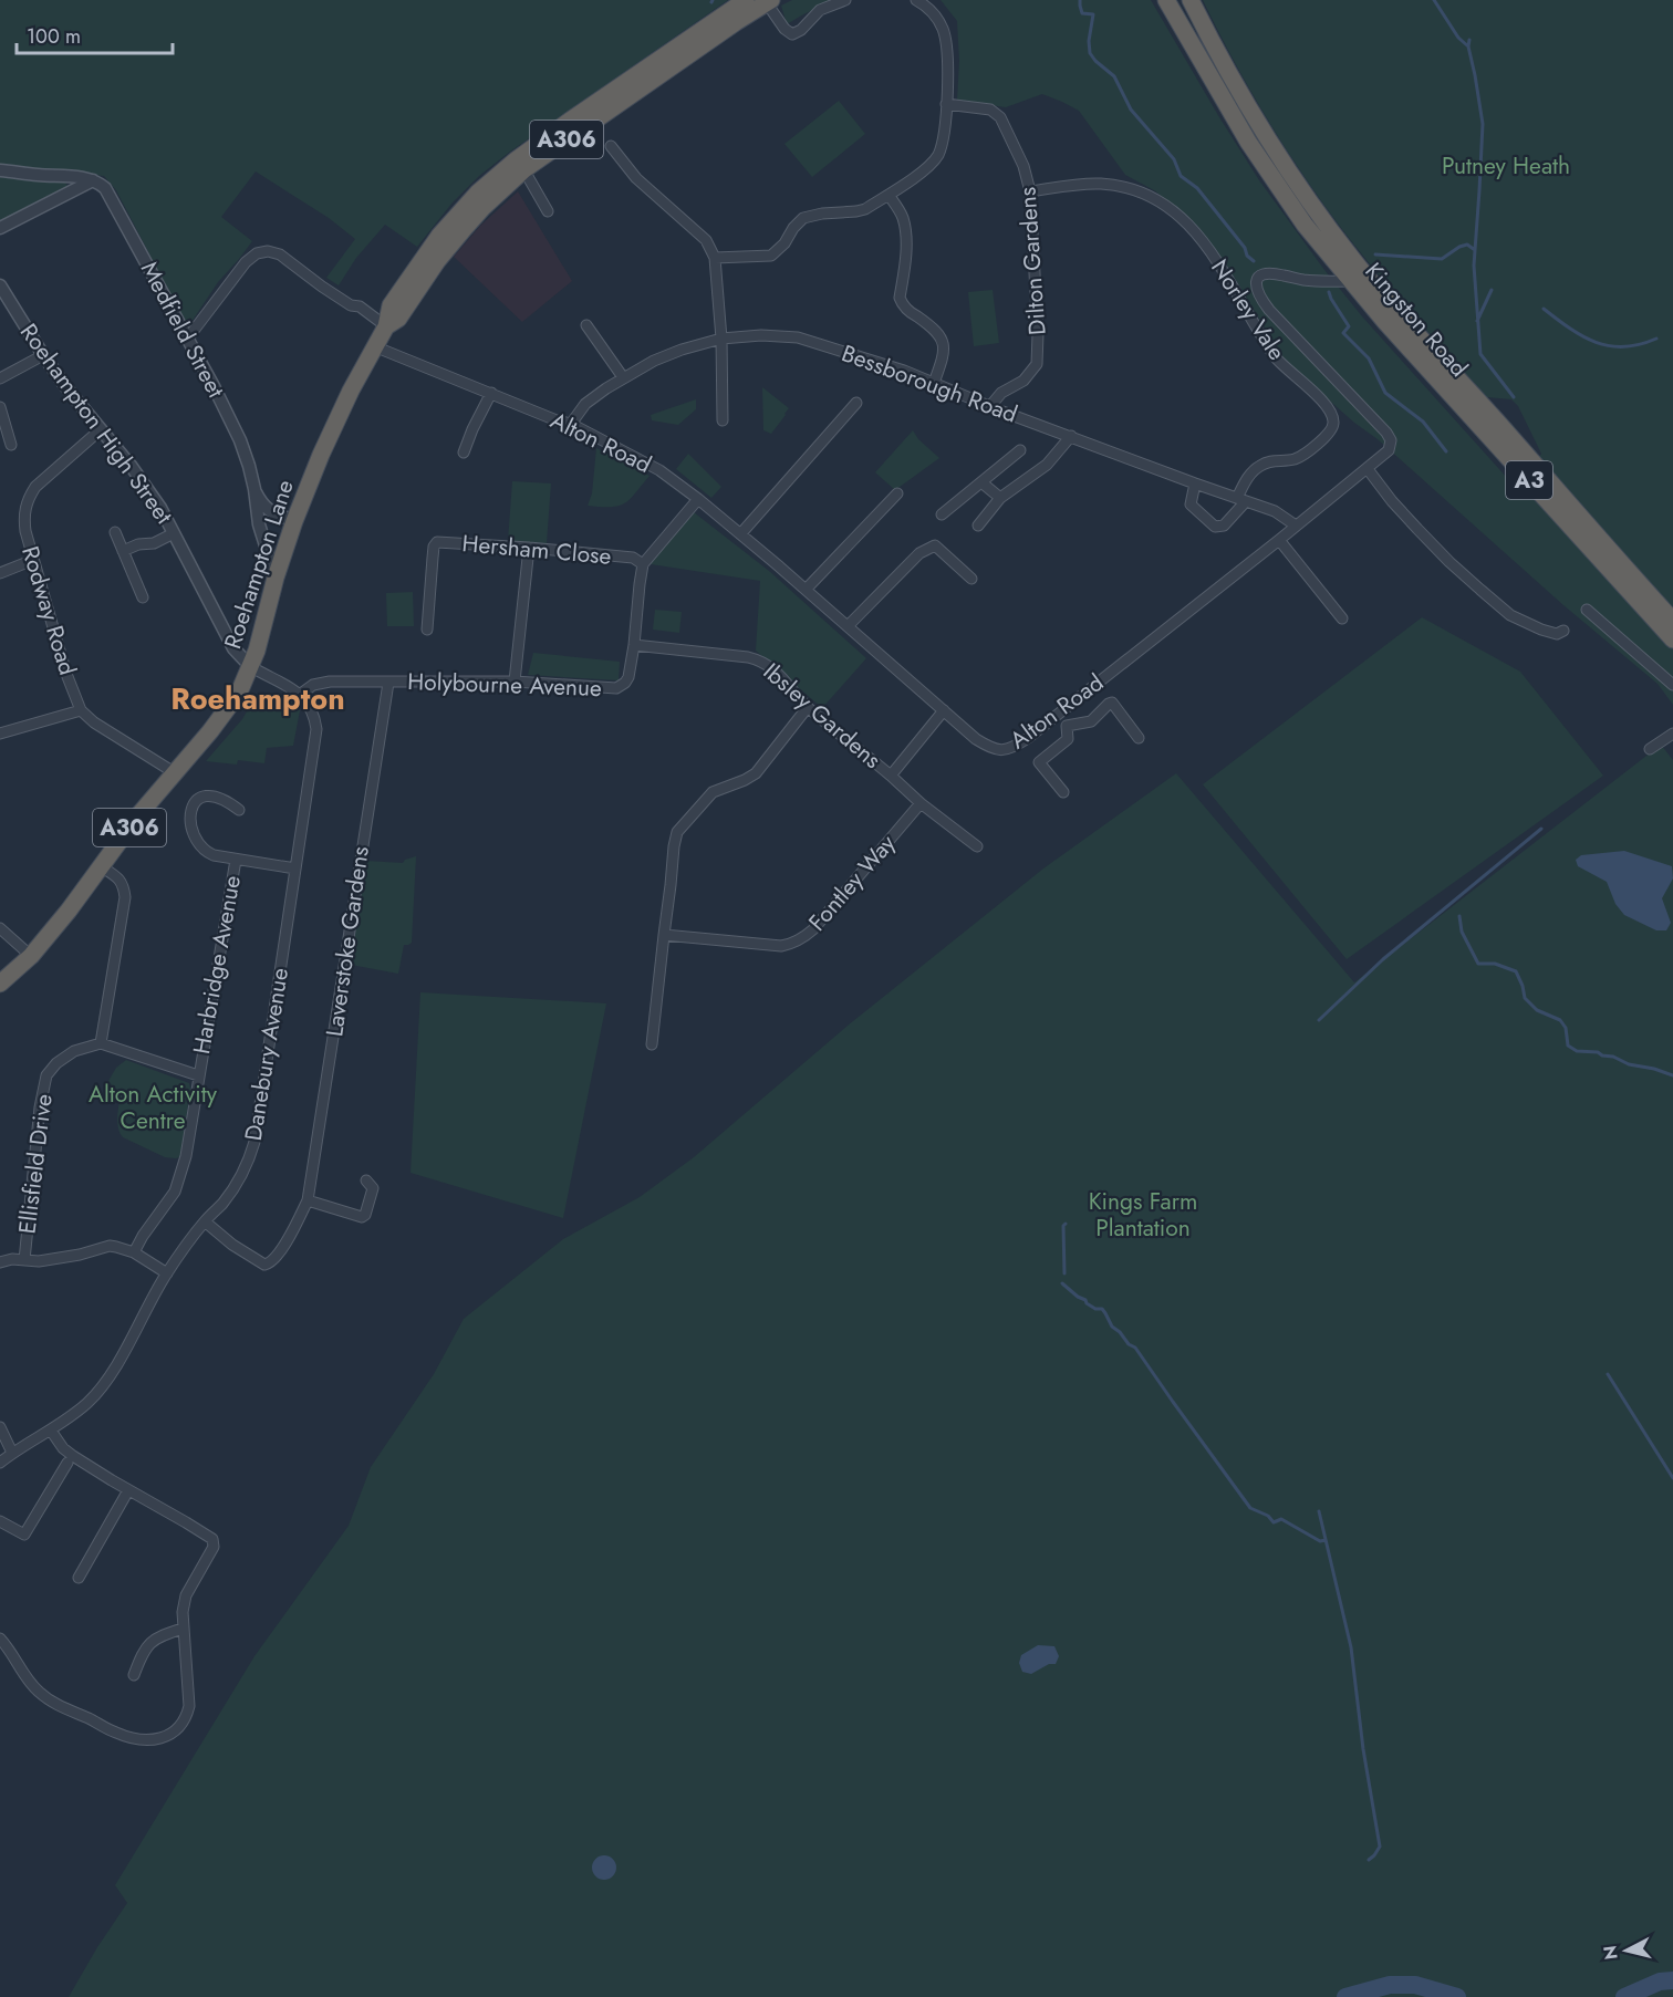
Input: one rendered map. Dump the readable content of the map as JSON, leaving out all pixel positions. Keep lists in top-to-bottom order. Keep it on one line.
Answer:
{"streets":{"highway":["A306","Kingston Road","A3","Roehampton Lane"],"street":["Dilton Gardens","Norley Vale","Medfield Street","Bessborough Road","Roehampton High Street","Alton Road","Hersham Close","Rodway Road","Holybourne Avenue","Ibsley Gardens","Fontley Way","Laverstoke Gardens","Harbridge Avenue","Danebury Avenue","Ellisfield Drive"]},"crossings":[["Dilton Gardens","Norley Vale"],["Dilton Gardens","Bessborough Road"],["Norley Vale","Bessborough Road"],["Kingston Road","Alton Road"],["Medfield Street","Roehampton Lane"],["Bessborough Road","Alton Road"],["Roehampton High Street","Roehampton Lane"],["Roehampton High Street","Rodway Road"],["Alton Road","Roehampton Lane"],["Alton Road","Ibsley Gardens"],["Hersham Close","Holybourne Avenue"],["Holybourne Avenue","Ibsley Gardens"],["Holybourne Avenue","Laverstoke Gardens"],["Holybourne Avenue","Danebury Avenue"],["Ibsley Gardens","Fontley Way"],["Laverstoke Gardens","Danebury Avenue"],["Harbridge Avenue","Danebury Avenue"]],"districts":["Roehampton"],"parks":["Putney Heath","Alton Activity Centre","Kings Farm Plantation"],"scale_bar":"100 m","north":"left"}
